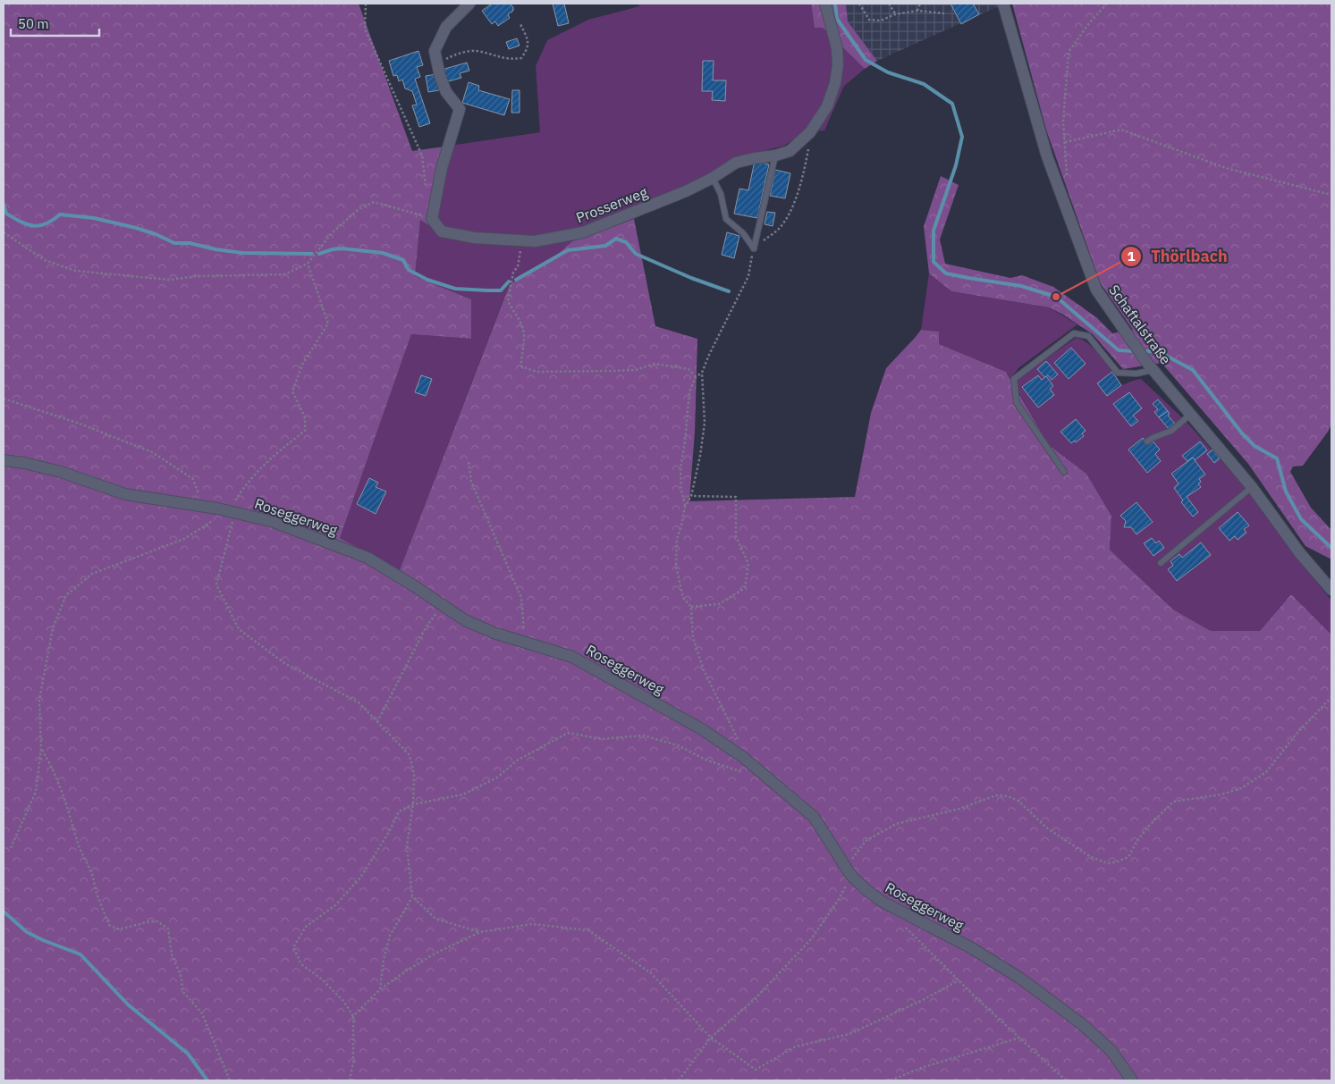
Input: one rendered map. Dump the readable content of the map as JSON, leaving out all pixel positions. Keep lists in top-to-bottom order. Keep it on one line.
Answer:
{"streets":{"street":["Prosserweg","Schaftalstraße","Roseggerweg"]},"places":["Thörlbach"],"scale_bar":"50 m"}
